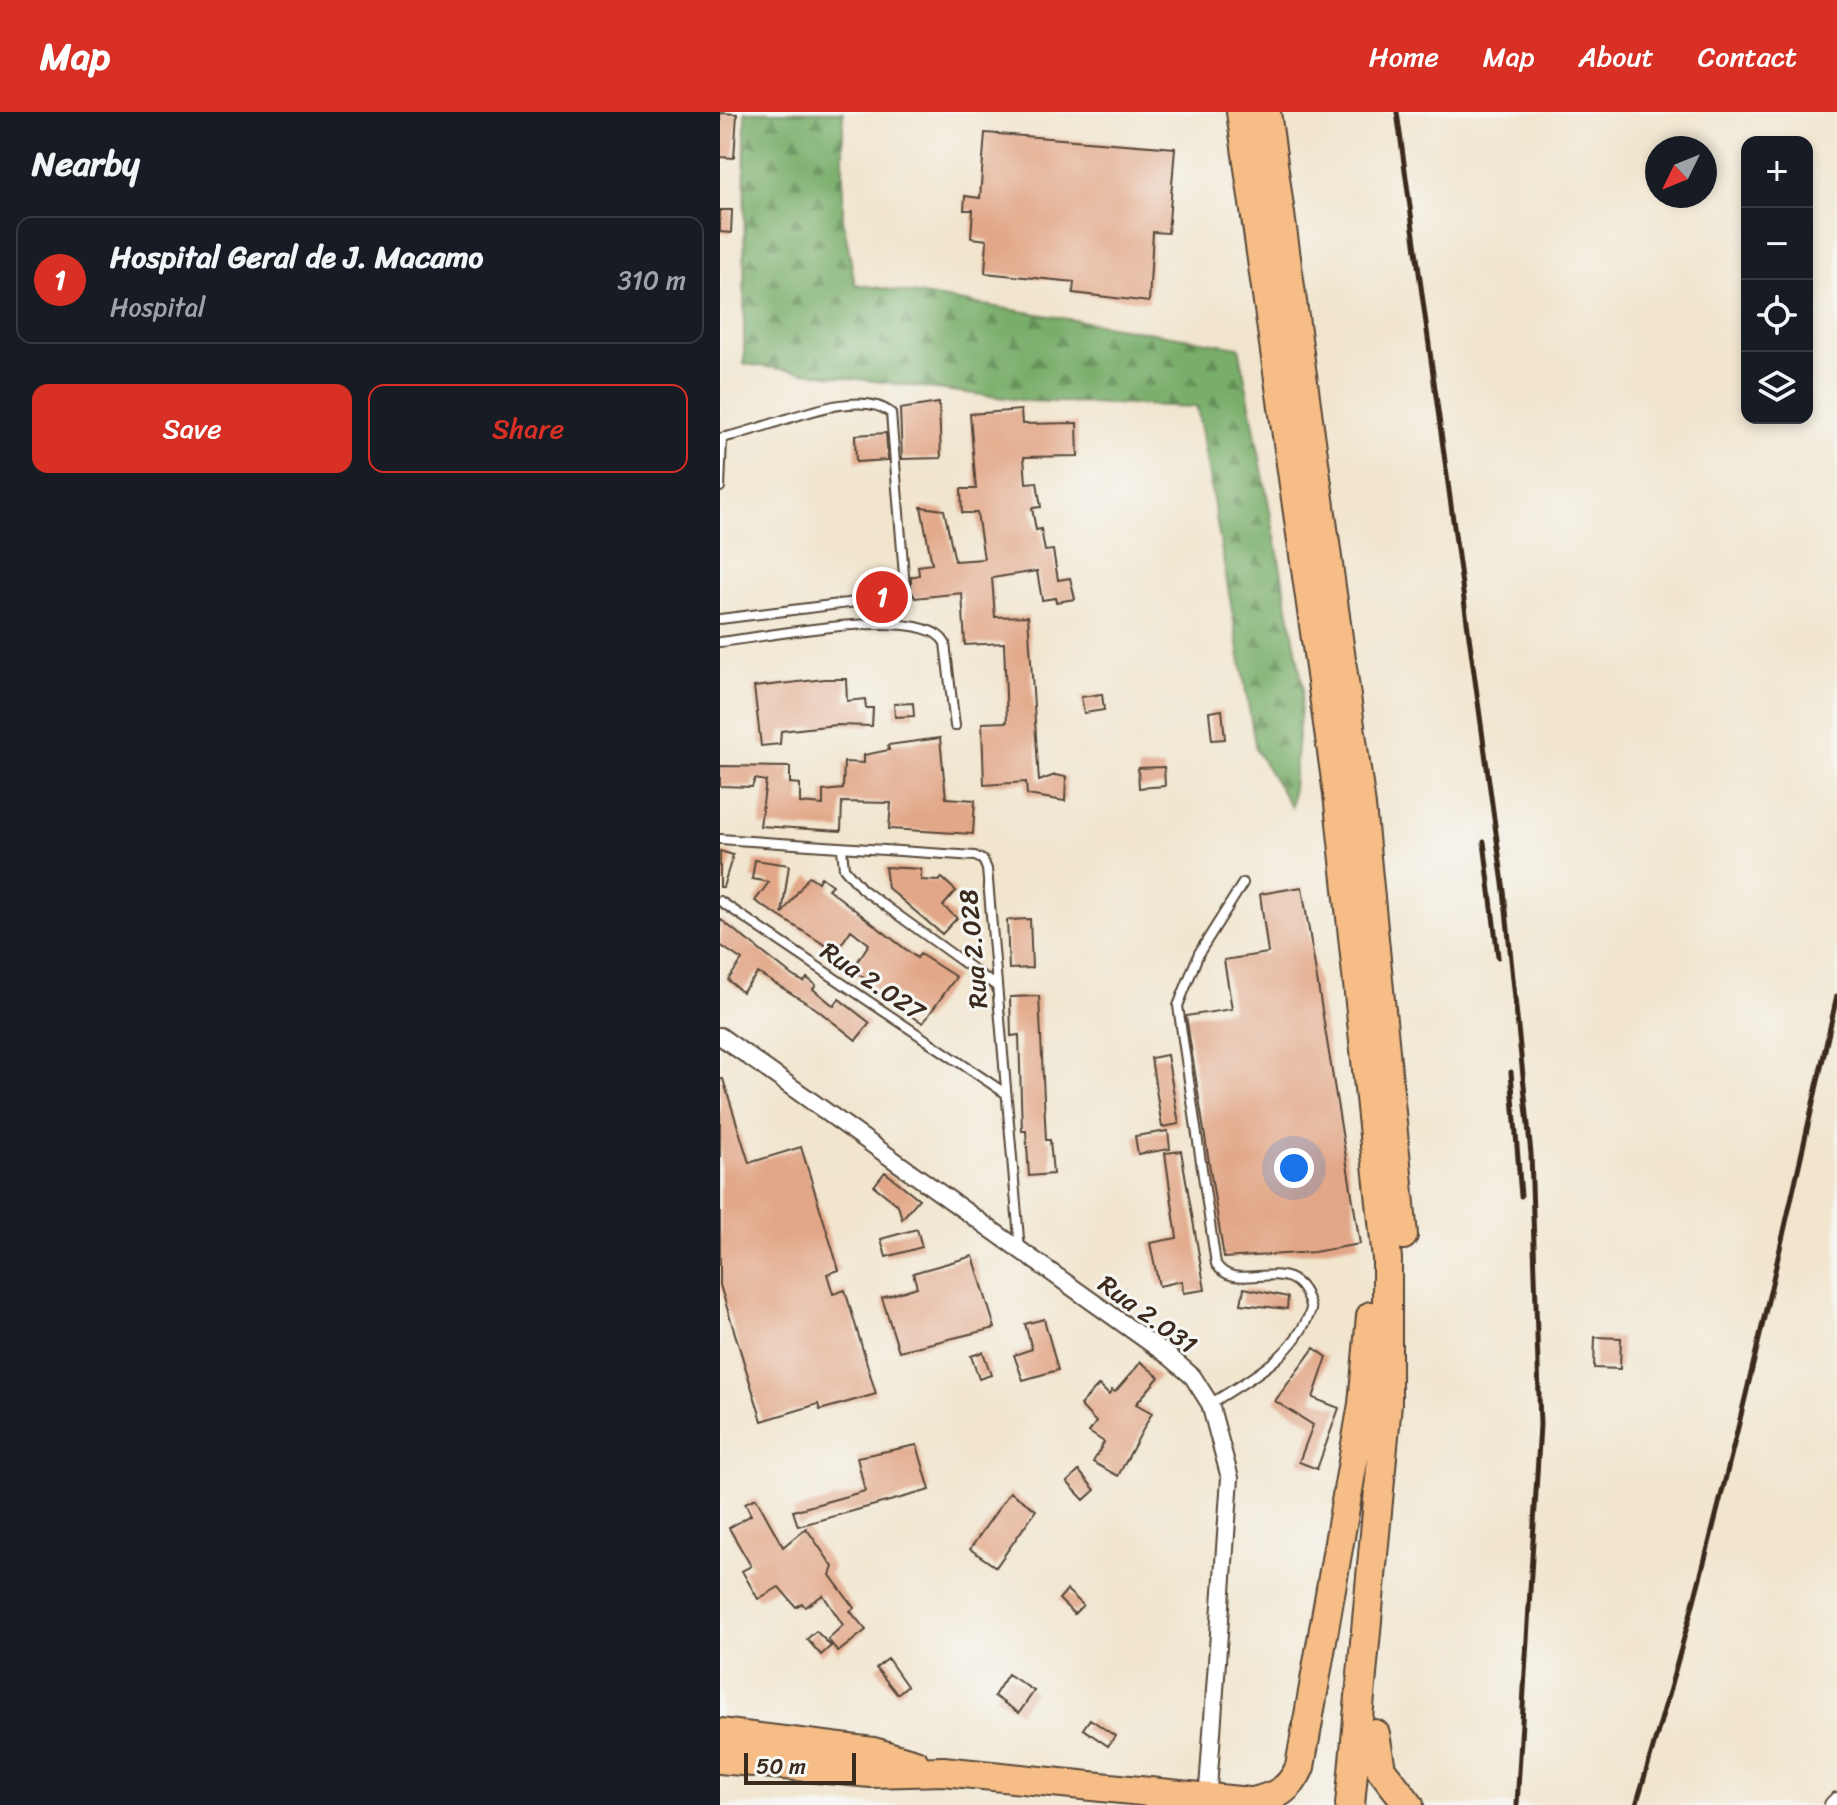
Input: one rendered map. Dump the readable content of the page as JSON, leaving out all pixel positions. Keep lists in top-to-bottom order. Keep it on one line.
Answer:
{"streets":{"street":["Rua 2.031"],"lane":["Rua 2.028","Rua 2.027"]},"crossings":[["Rua 2.028","Rua 2.027"],["Rua 2.028","Rua 2.031"]],"scale_bar":"50 m","north":"bottom left","page":{"header":"Map","nav":["Home","Map","About","Contact"],"heading":"Nearby","map_buttons":["+","−"],"list":[{"mark":"1","name":"Hospital Geral de J. Macamo","note":"Hospital","value":"310 m"}],"buttons":["Save","Share"],"pins":"1","scale":"50 m"}}
